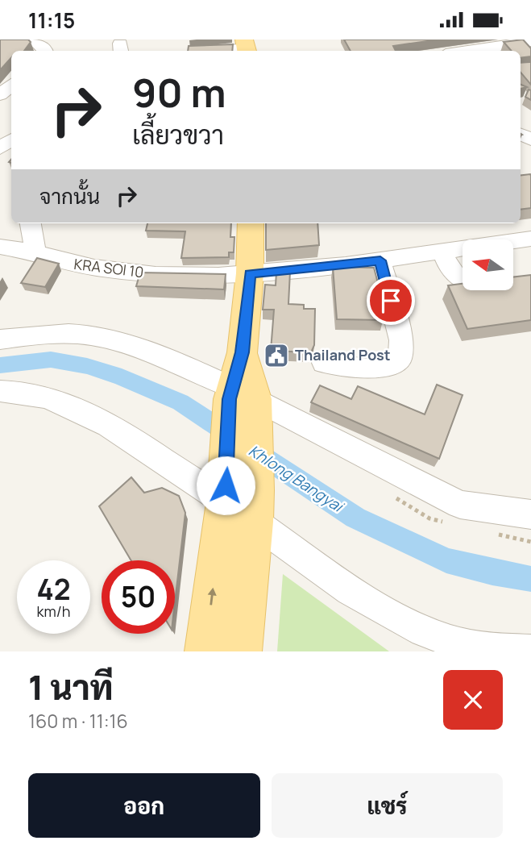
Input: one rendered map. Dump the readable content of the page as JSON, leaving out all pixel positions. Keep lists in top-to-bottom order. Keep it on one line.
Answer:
{"streets":{"street":["KRA SOI 10"]},"water":["Khlong Bangyai"],"places":{"public building":["Thailand Post"]},"north":"left","page":{"status":"11:15","turn":["90 m","เลี้ยวขวา"],"then":"จากนั้น","speed":"42 km/h","limit":"50","heading":["1 นาที","160 m · 11:16"],"buttons":["ออก","แชร์"]}}
